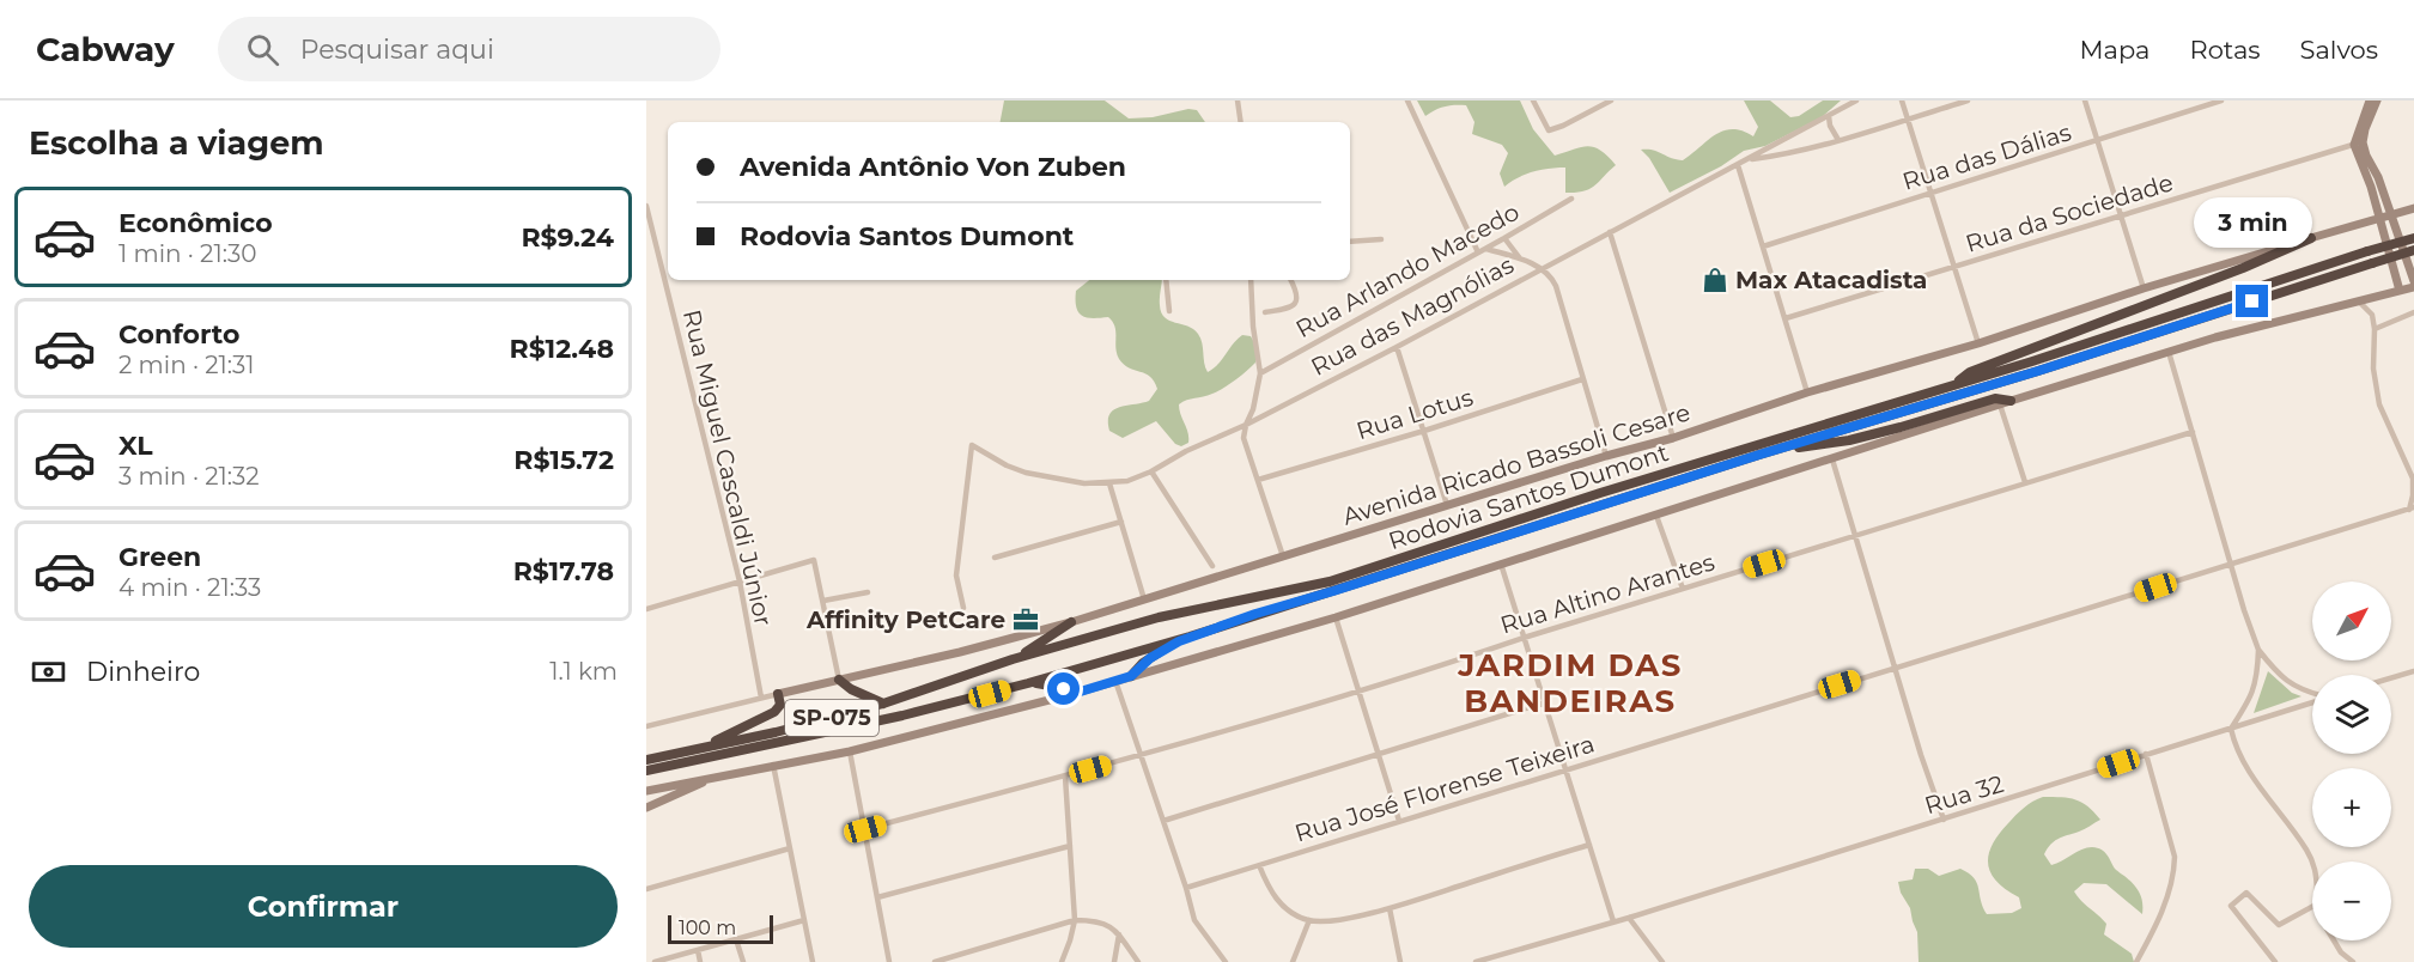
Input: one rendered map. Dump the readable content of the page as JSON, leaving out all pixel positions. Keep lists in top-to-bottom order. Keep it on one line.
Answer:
{"streets":{"highway":["Rodovia Santos Dumont","SP-075"],"street":["Rua das Dálias","Rua da Sociedade","Rua Arlando Macedo","Rua das Magnólias","Rua Lotus","Avenida Ricado Bassoli Cesare","Rua Miguel Cascaldi Júnior","Rua Altino Arantes","Rua José Florense Teixeira","Rua 32"]},"crossings":[["Avenida Ricado Bassoli Cesare","Rua Miguel Cascaldi Júnior"]],"districts":["JARDIM DAS BANDEIRAS"],"places":{"shop":["Max Atacadista"],"office":["Affinity PetCare"]},"scale_bar":"100 m","north":"top right","page":{"header":"Cabway","search":"Pesquisar aqui","nav":["Mapa","Rotas","Salvos"],"heading":"Escolha a viagem","banner":["Avenida Antônio Von Zuben","Rodovia Santos Dumont"],"list":[{"name":"Econômico","note":"1 min · 21:30","value":"R$9.24"},{"name":"Conforto","note":"2 min · 21:31","value":"R$12.48"},{"name":"XL","note":"3 min · 21:32","value":"R$15.72"},{"name":"Green","note":"4 min · 21:33","value":"R$17.78"}],"bubble":"3 min","map_buttons":["+","−"],"pay":["Dinheiro","1.1 km"],"buttons":"Confirmar","scale":"100 m"}}
